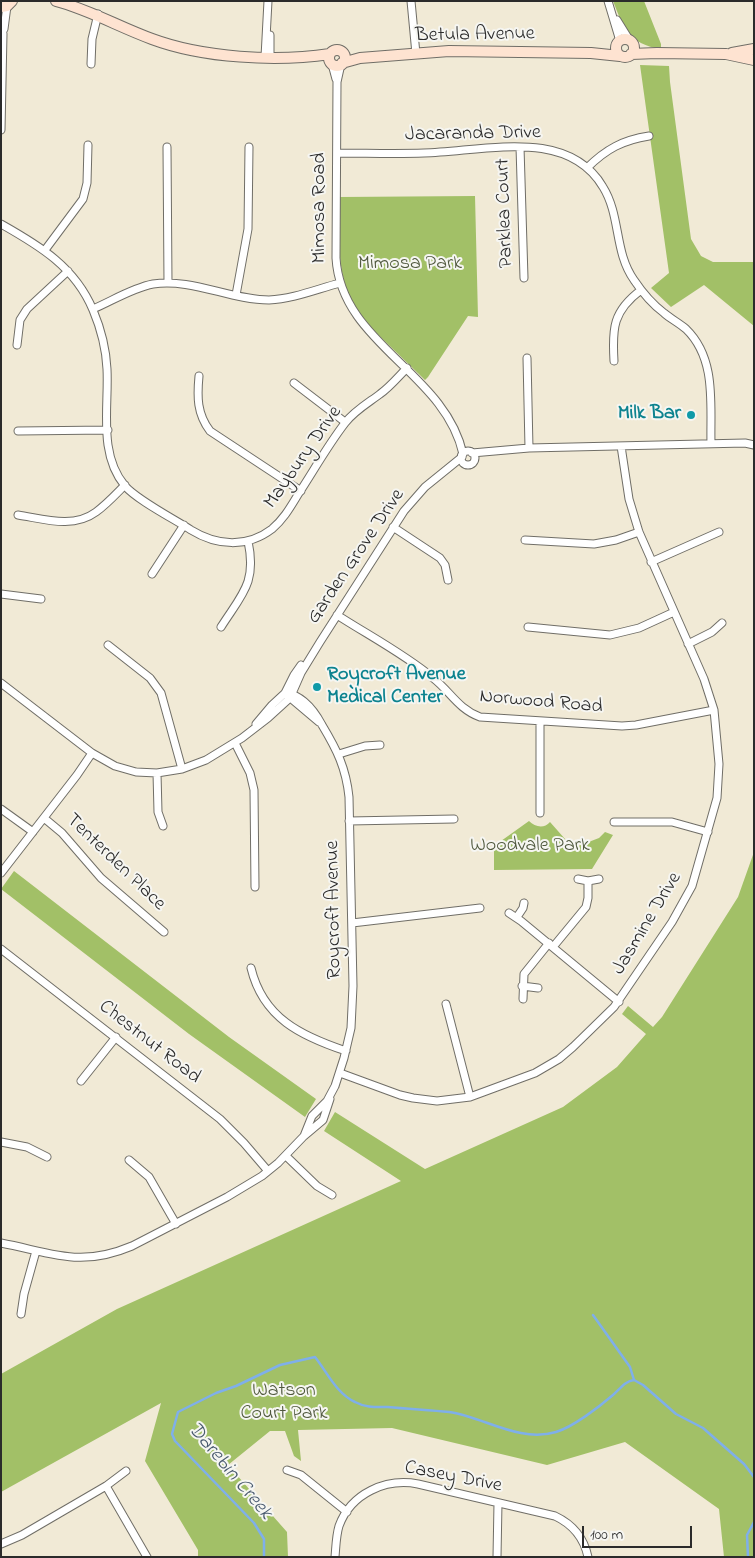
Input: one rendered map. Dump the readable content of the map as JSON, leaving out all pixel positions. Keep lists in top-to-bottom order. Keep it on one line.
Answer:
{"streets":{"street":["Betula Avenue","Jacaranda Drive","Mimosa Road","Parklea Court","Maybury Drive","Garden Grove Drive","Norwood Road","Tenterden Place","Roycroft Avenue","Jasmine Drive","Chestnut Road","Casey Drive"]},"crossings":[["Betula Avenue","Mimosa Road"],["Jacaranda Drive","Mimosa Road"],["Jacaranda Drive","Parklea Court"],["Mimosa Road","Maybury Drive"],["Mimosa Road","Garden Grove Drive"],["Garden Grove Drive","Norwood Road"],["Garden Grove Drive","Roycroft Avenue"],["Norwood Road","Jasmine Drive"],["Roycroft Avenue","Jasmine Drive"],["Roycroft Avenue","Chestnut Road"]],"water":["Darebin Creek"],"parks":["Mimosa Park","Woodvale Park","Watson Court Park"],"places":["Milk Bar","Roycroft Avenue Medical Center"],"scale_bar":"100 m"}
